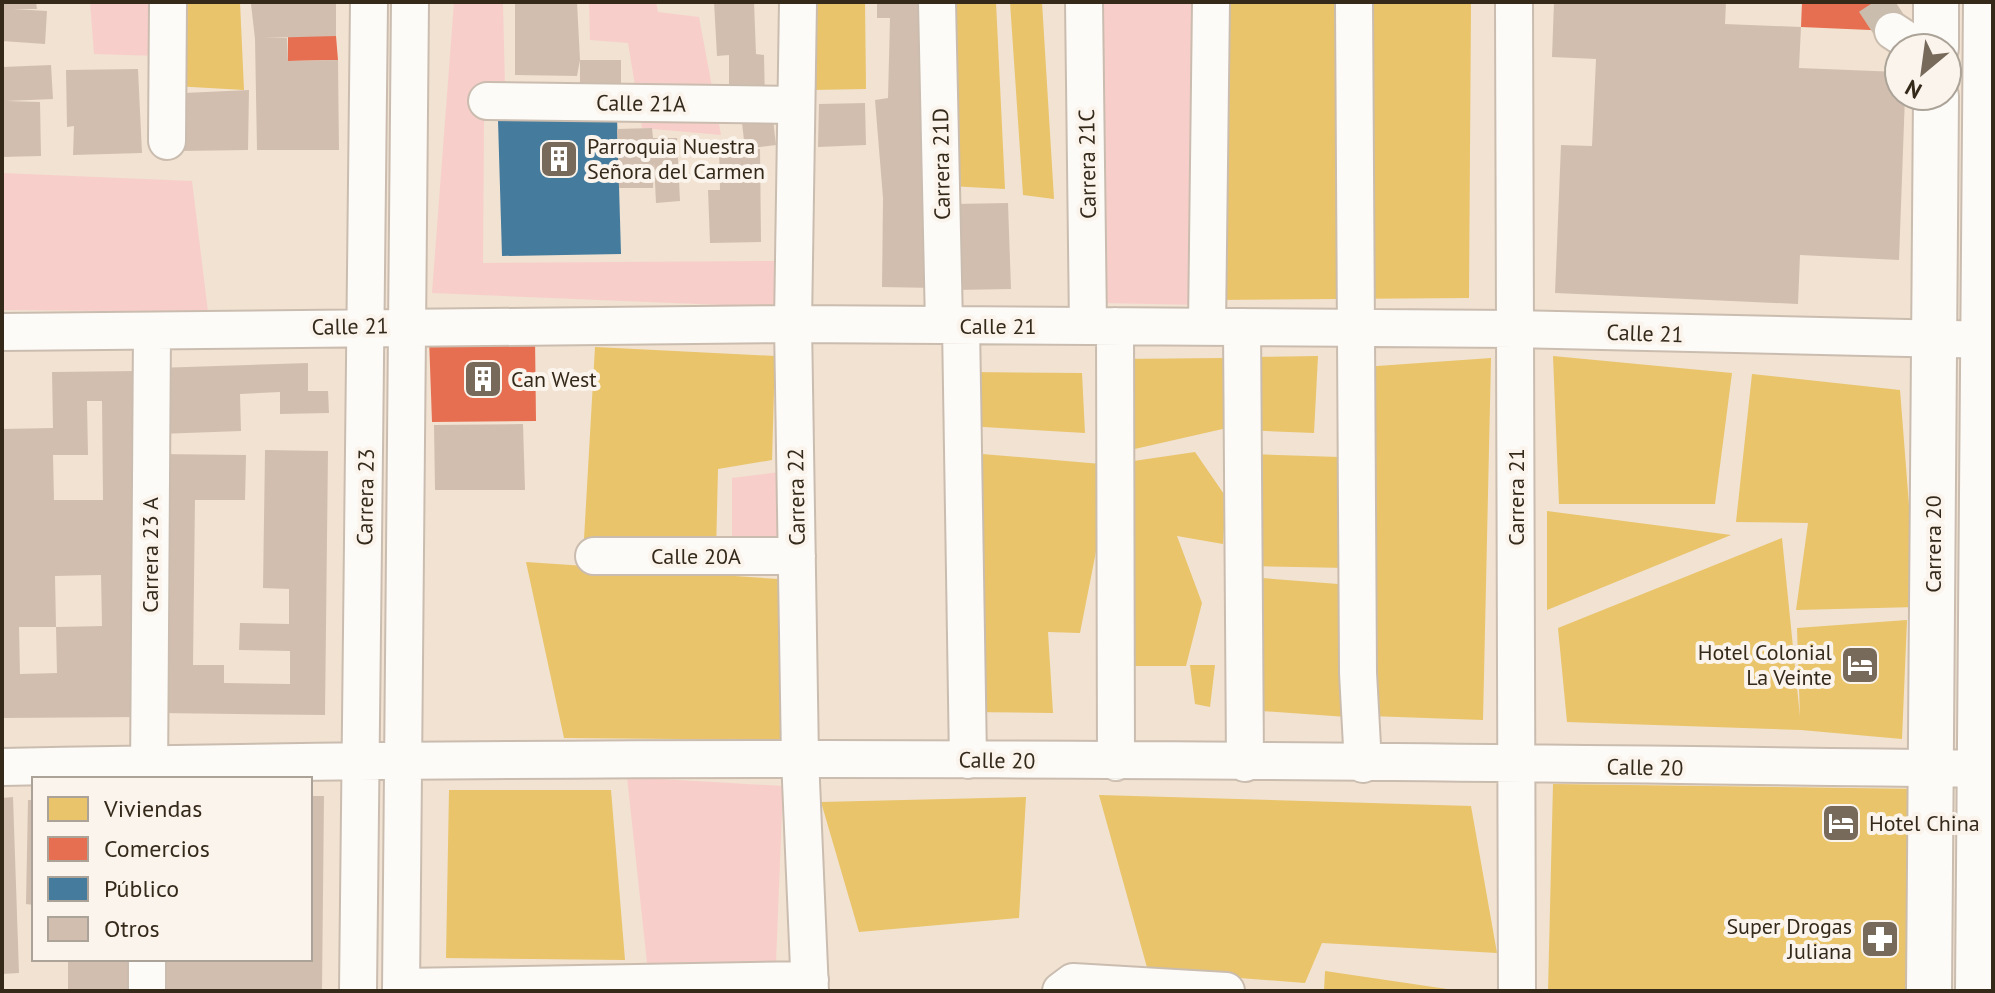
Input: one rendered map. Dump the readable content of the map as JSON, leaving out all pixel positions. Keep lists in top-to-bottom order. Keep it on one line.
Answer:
{"streets":{"main road":["Carrera 20"],"street":["Calle 21A","Carrera 21D","Carrera 21C","Calle 21","Carrera 23","Carrera 22","Carrera 21","Carrera 23 A","Calle 20A","Calle 20"]},"crossings":[["Calle 21A","Carrera 22"],["Carrera 21D","Calle 21"],["Carrera 21D","Calle 20"],["Carrera 21C","Calle 21"],["Carrera 21C","Calle 20"],["Calle 21","Carrera 23"],["Calle 21","Carrera 22"],["Calle 21","Carrera 21"],["Calle 21","Carrera 20"],["Calle 21","Carrera 23 A"],["Carrera 23","Calle 20"],["Carrera 22","Calle 20A"],["Carrera 22","Calle 20"],["Carrera 21","Calle 20"],["Carrera 20","Calle 20"],["Carrera 23 A","Calle 20"]],"places":{"building":["Parroquia Nuestra Señora del Carmen","Can West"],"hotel":["Hotel Colonial La Veinte","Hotel China"],"pharmacy":["Super Drogas Juliana"]},"legend":["Viviendas","Comercios","Público","Otros"],"north":"bottom left"}
